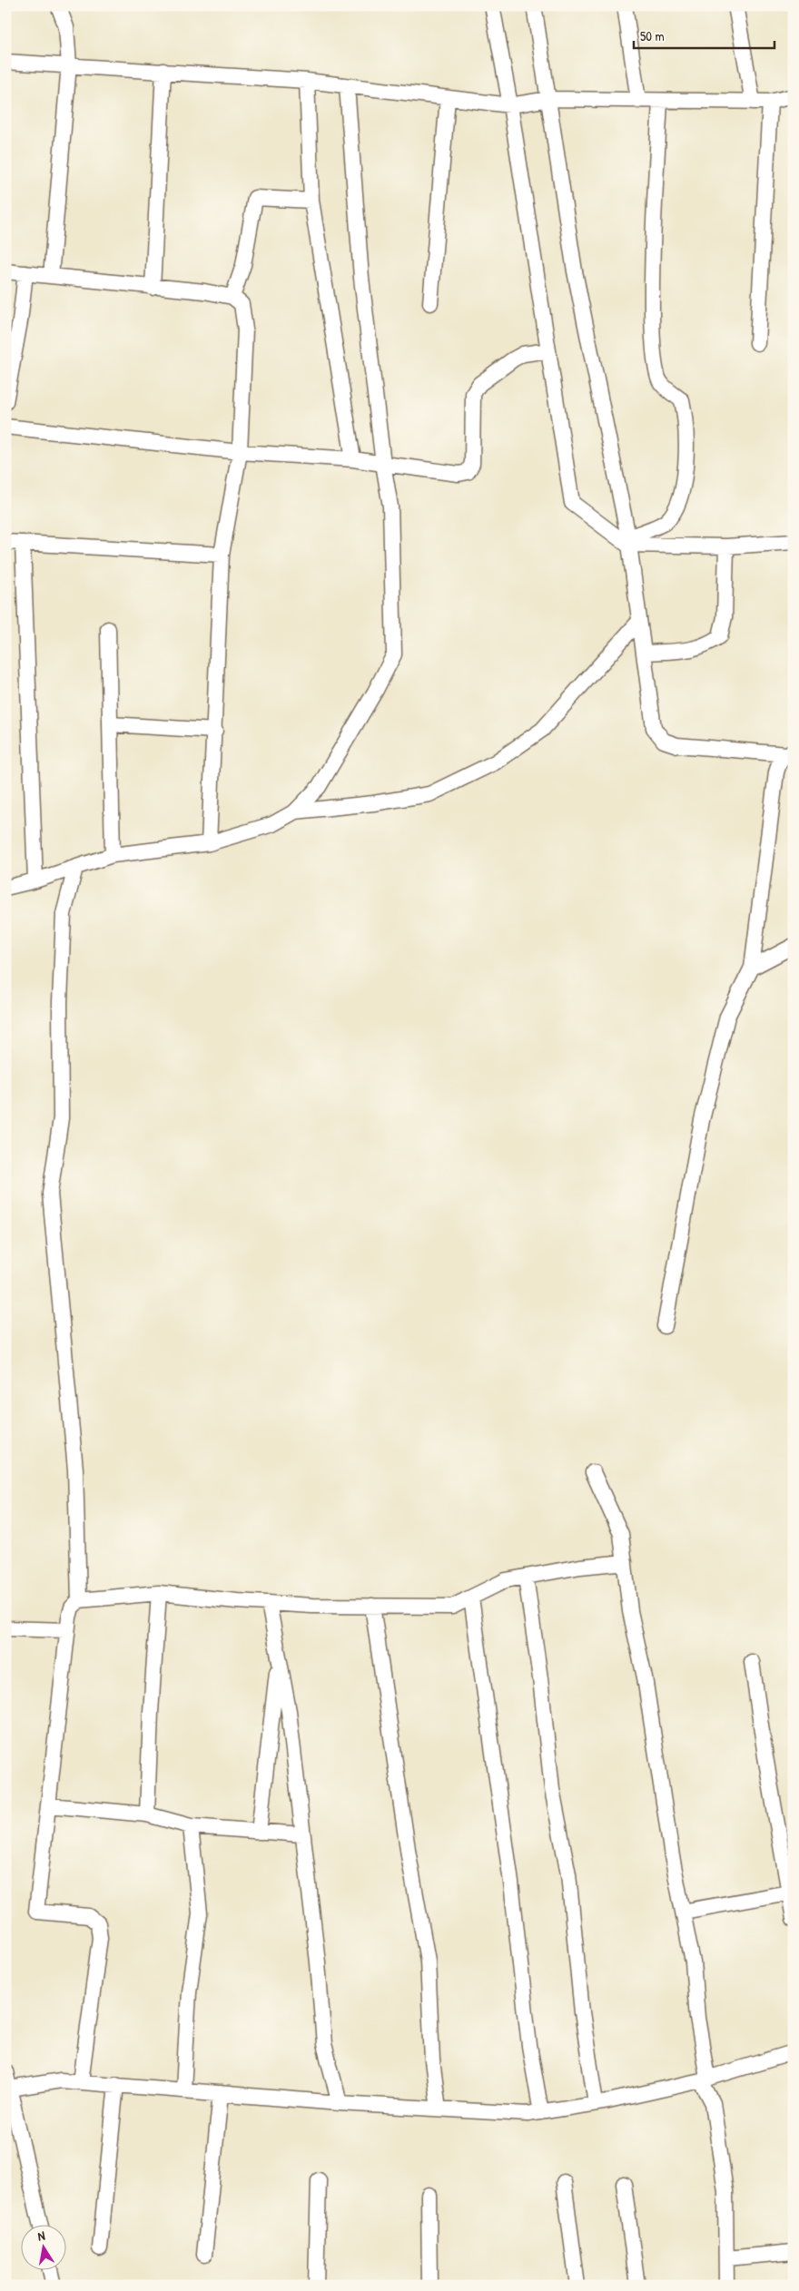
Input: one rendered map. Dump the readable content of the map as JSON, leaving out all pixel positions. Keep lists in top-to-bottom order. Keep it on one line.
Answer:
{"scale_bar":"50 m","north":"top"}
